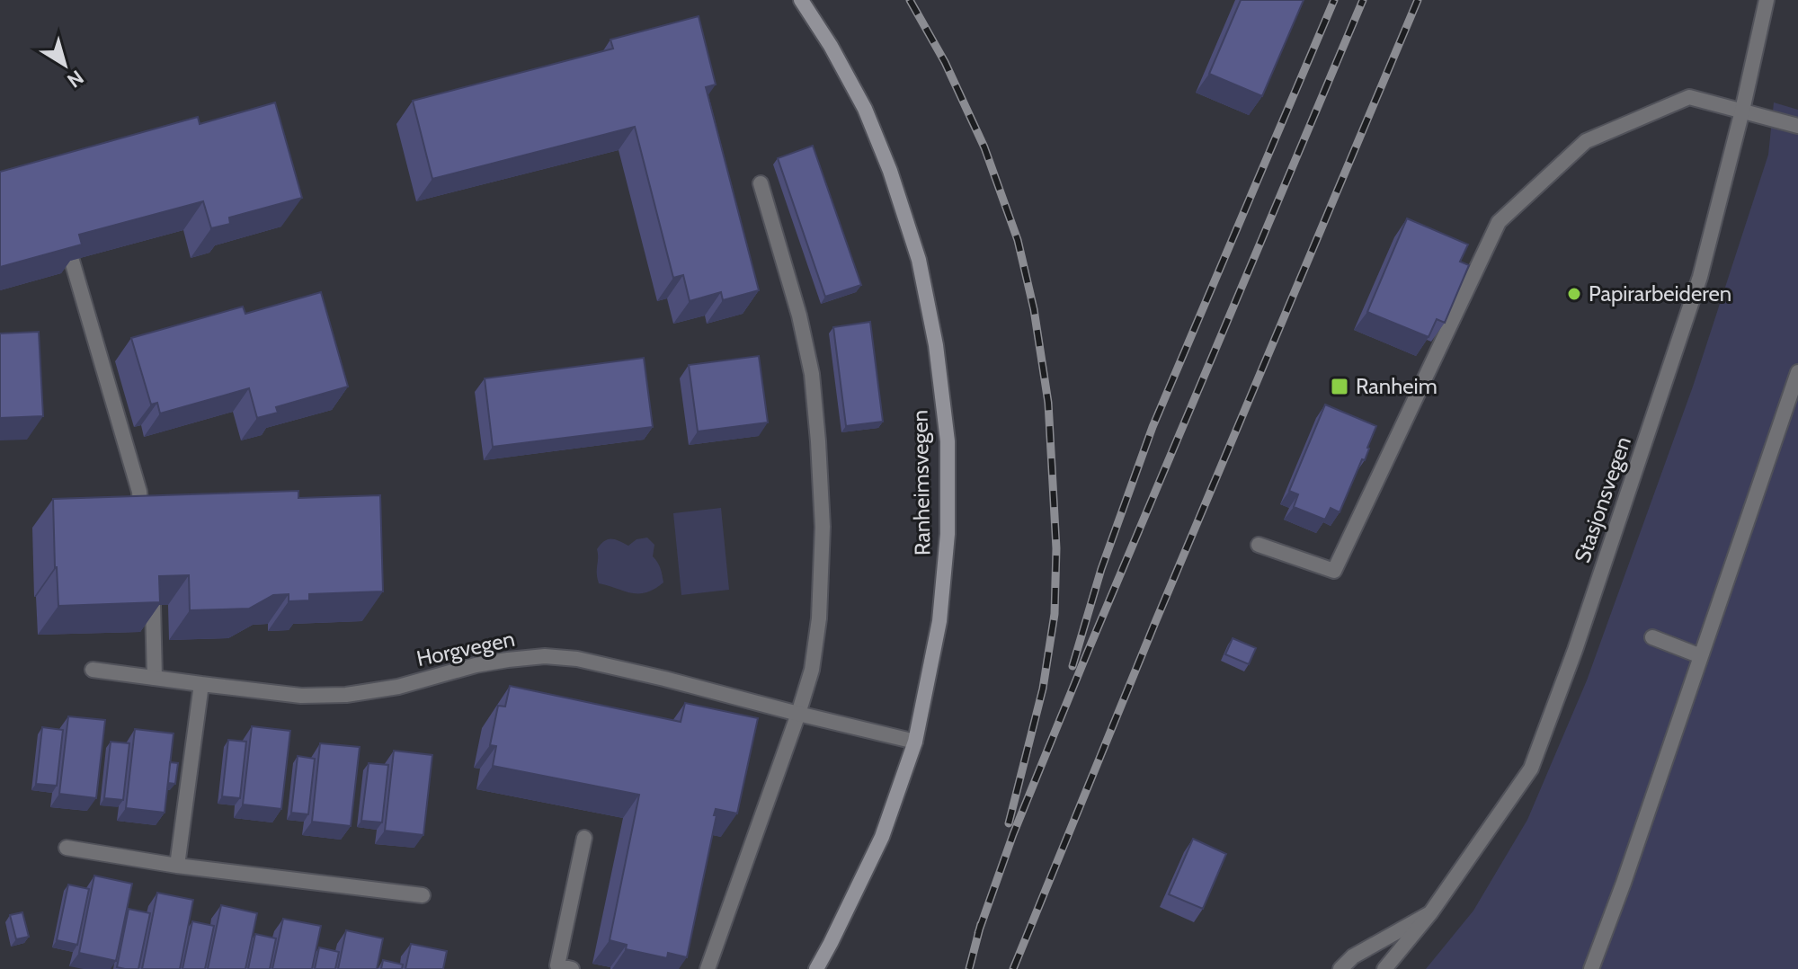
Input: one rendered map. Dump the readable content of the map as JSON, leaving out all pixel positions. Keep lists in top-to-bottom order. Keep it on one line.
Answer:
{"streets":{"street":["Ranheimsvegen","Stasjonsvegen","Horgvegen"]},"crossings":[["Ranheimsvegen","Horgvegen"]],"places":{"other":["Papirarbeideren"],"transit":["Ranheim"]},"north":"bottom right"}
